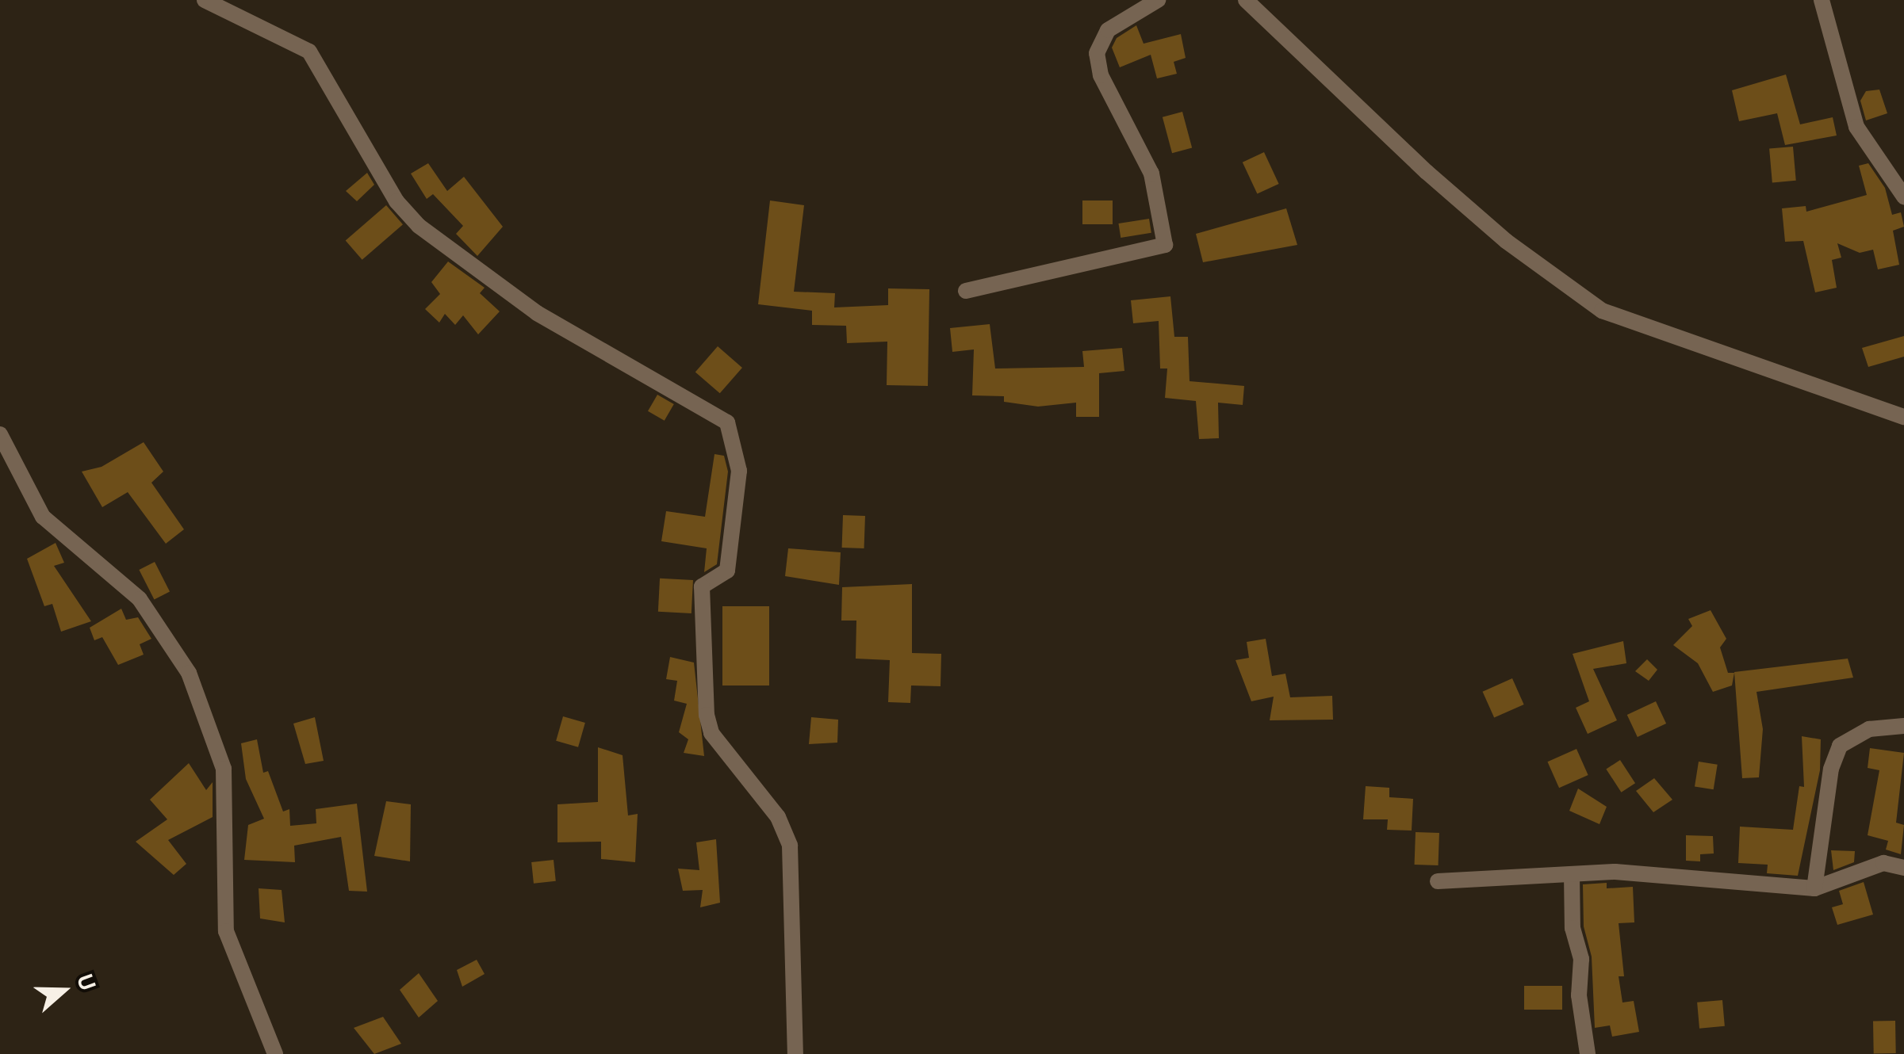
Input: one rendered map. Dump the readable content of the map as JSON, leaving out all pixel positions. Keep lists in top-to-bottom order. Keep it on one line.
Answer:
{"north":"right"}
